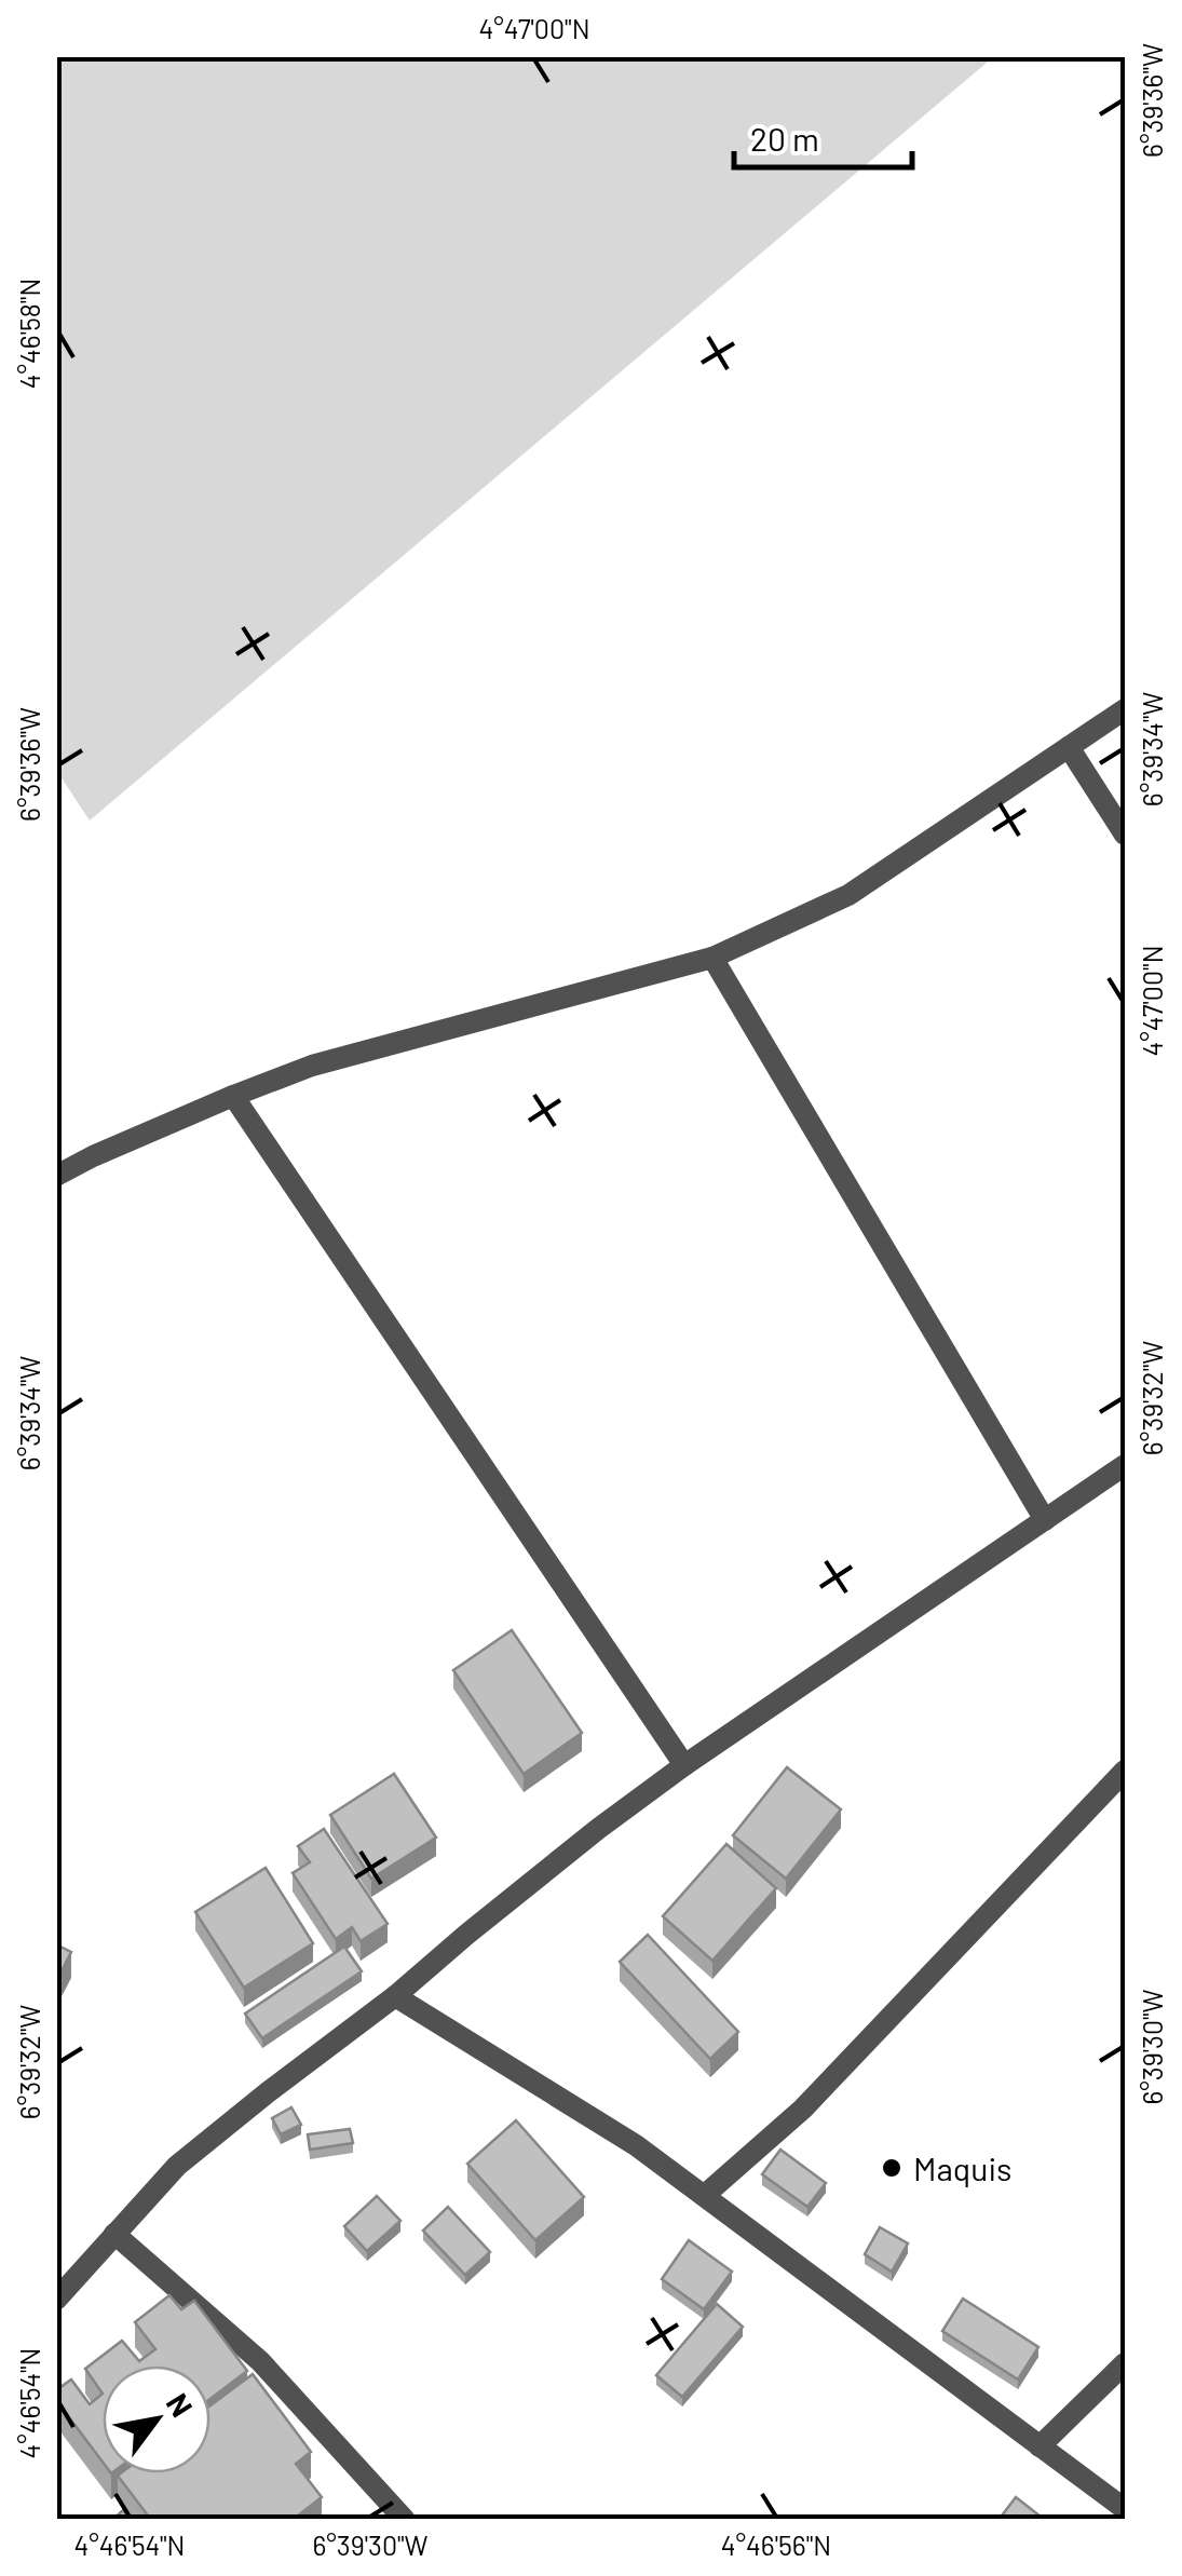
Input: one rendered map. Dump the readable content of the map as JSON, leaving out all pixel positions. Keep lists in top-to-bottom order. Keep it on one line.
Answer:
{"places":["Maquis"],"scale_bar":"20 m","north":"top right","coordinates":["4°47'00\"N","6°39'36\"W","4°46'58\"N","6°39'34\"W","6°39'32\"W","6°39'30\"W","4°46'54\"N","4°46'56\"N"]}
